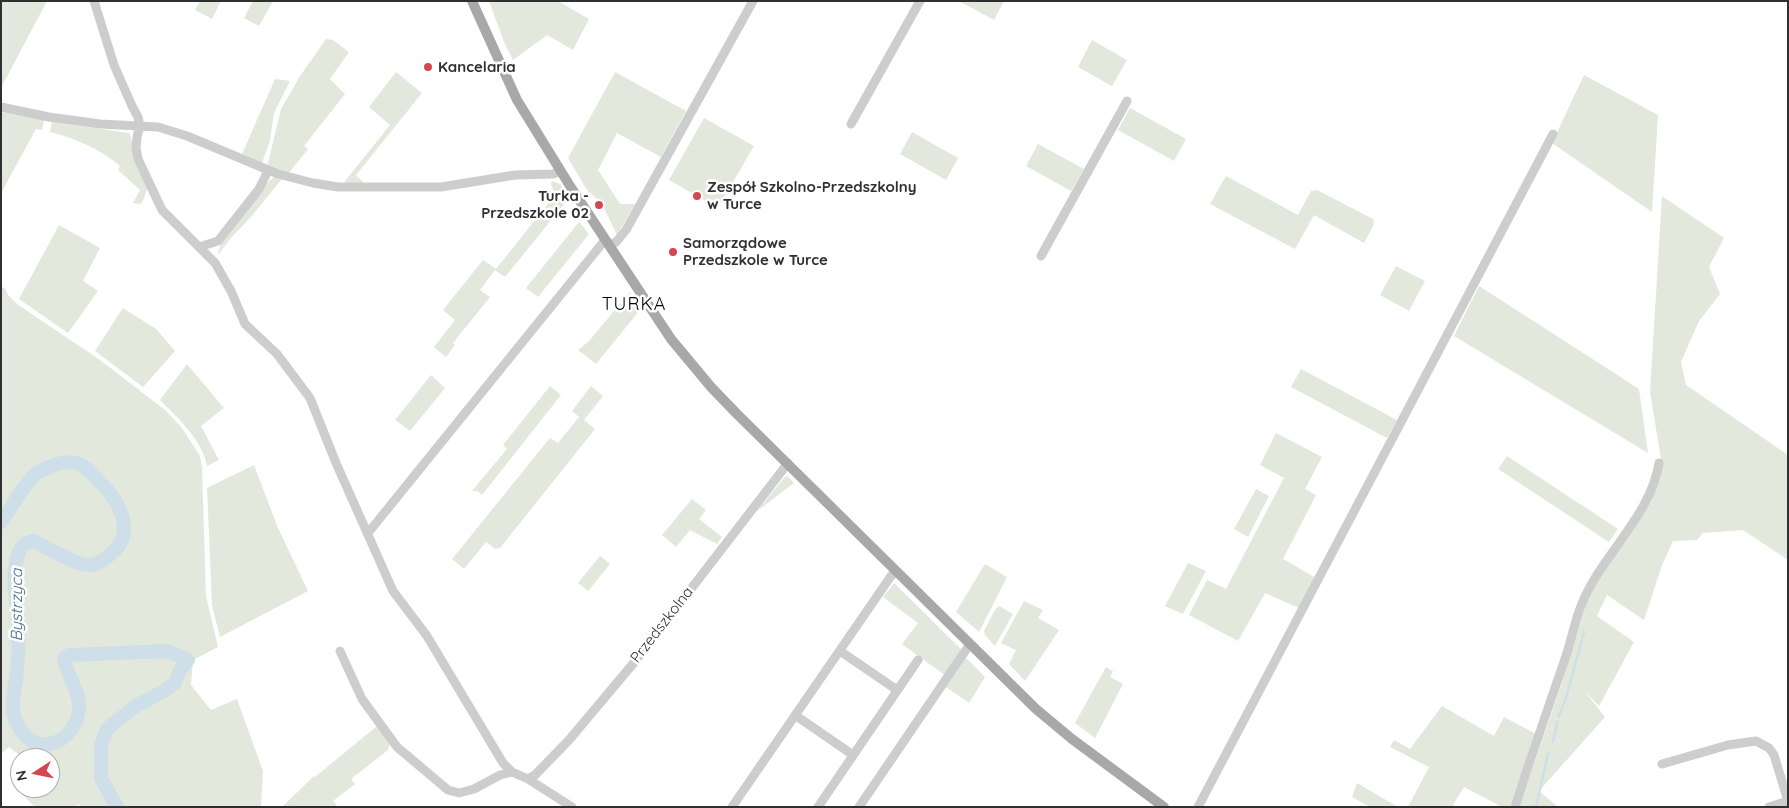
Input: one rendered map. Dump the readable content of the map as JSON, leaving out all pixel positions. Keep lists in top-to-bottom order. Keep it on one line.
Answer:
{"streets":{"street":["Przedszkolna"]},"districts":["TURKA"],"water":["Bystrzyca"],"places":["Kancelaria","Zespół Szkolno-Przedszkolny w Turce","Turka - Przedszkole 02","Samorządowe Przedszkole w Turce"],"north":"left"}
